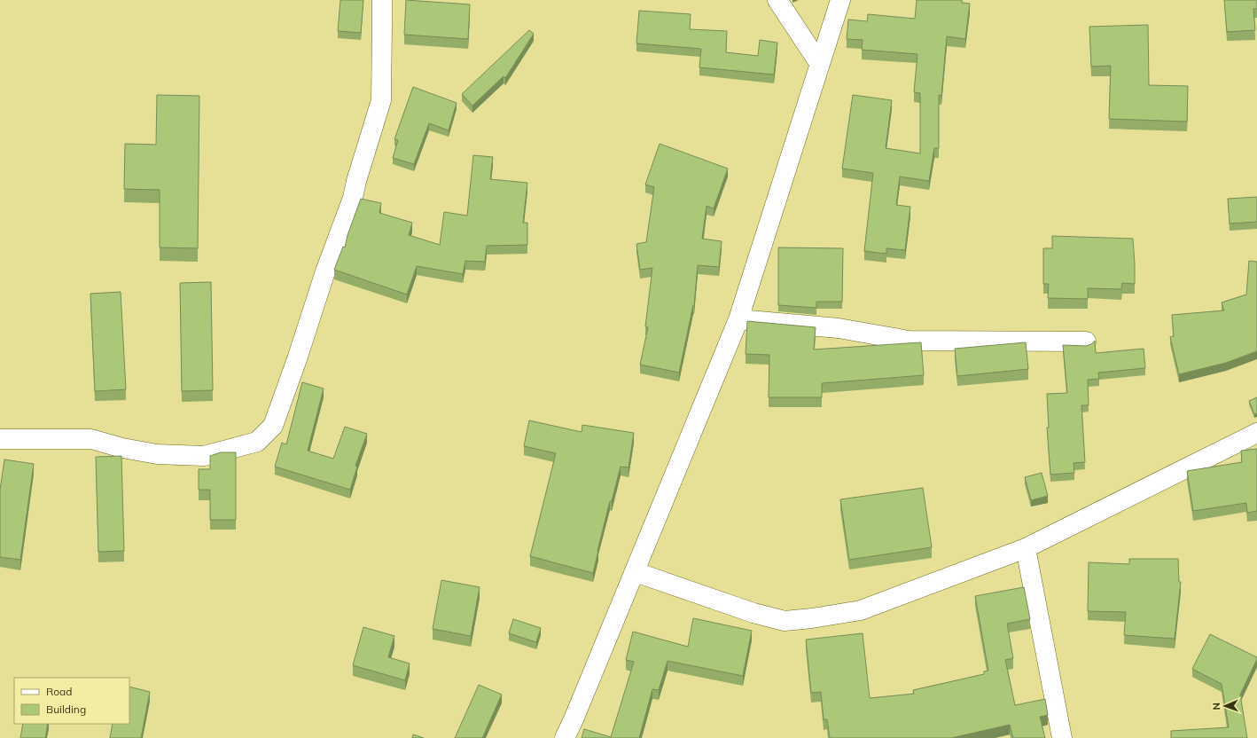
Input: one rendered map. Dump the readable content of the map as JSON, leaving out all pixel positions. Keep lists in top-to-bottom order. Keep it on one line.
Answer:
{"legend":["Road","Building"],"north":"left"}
